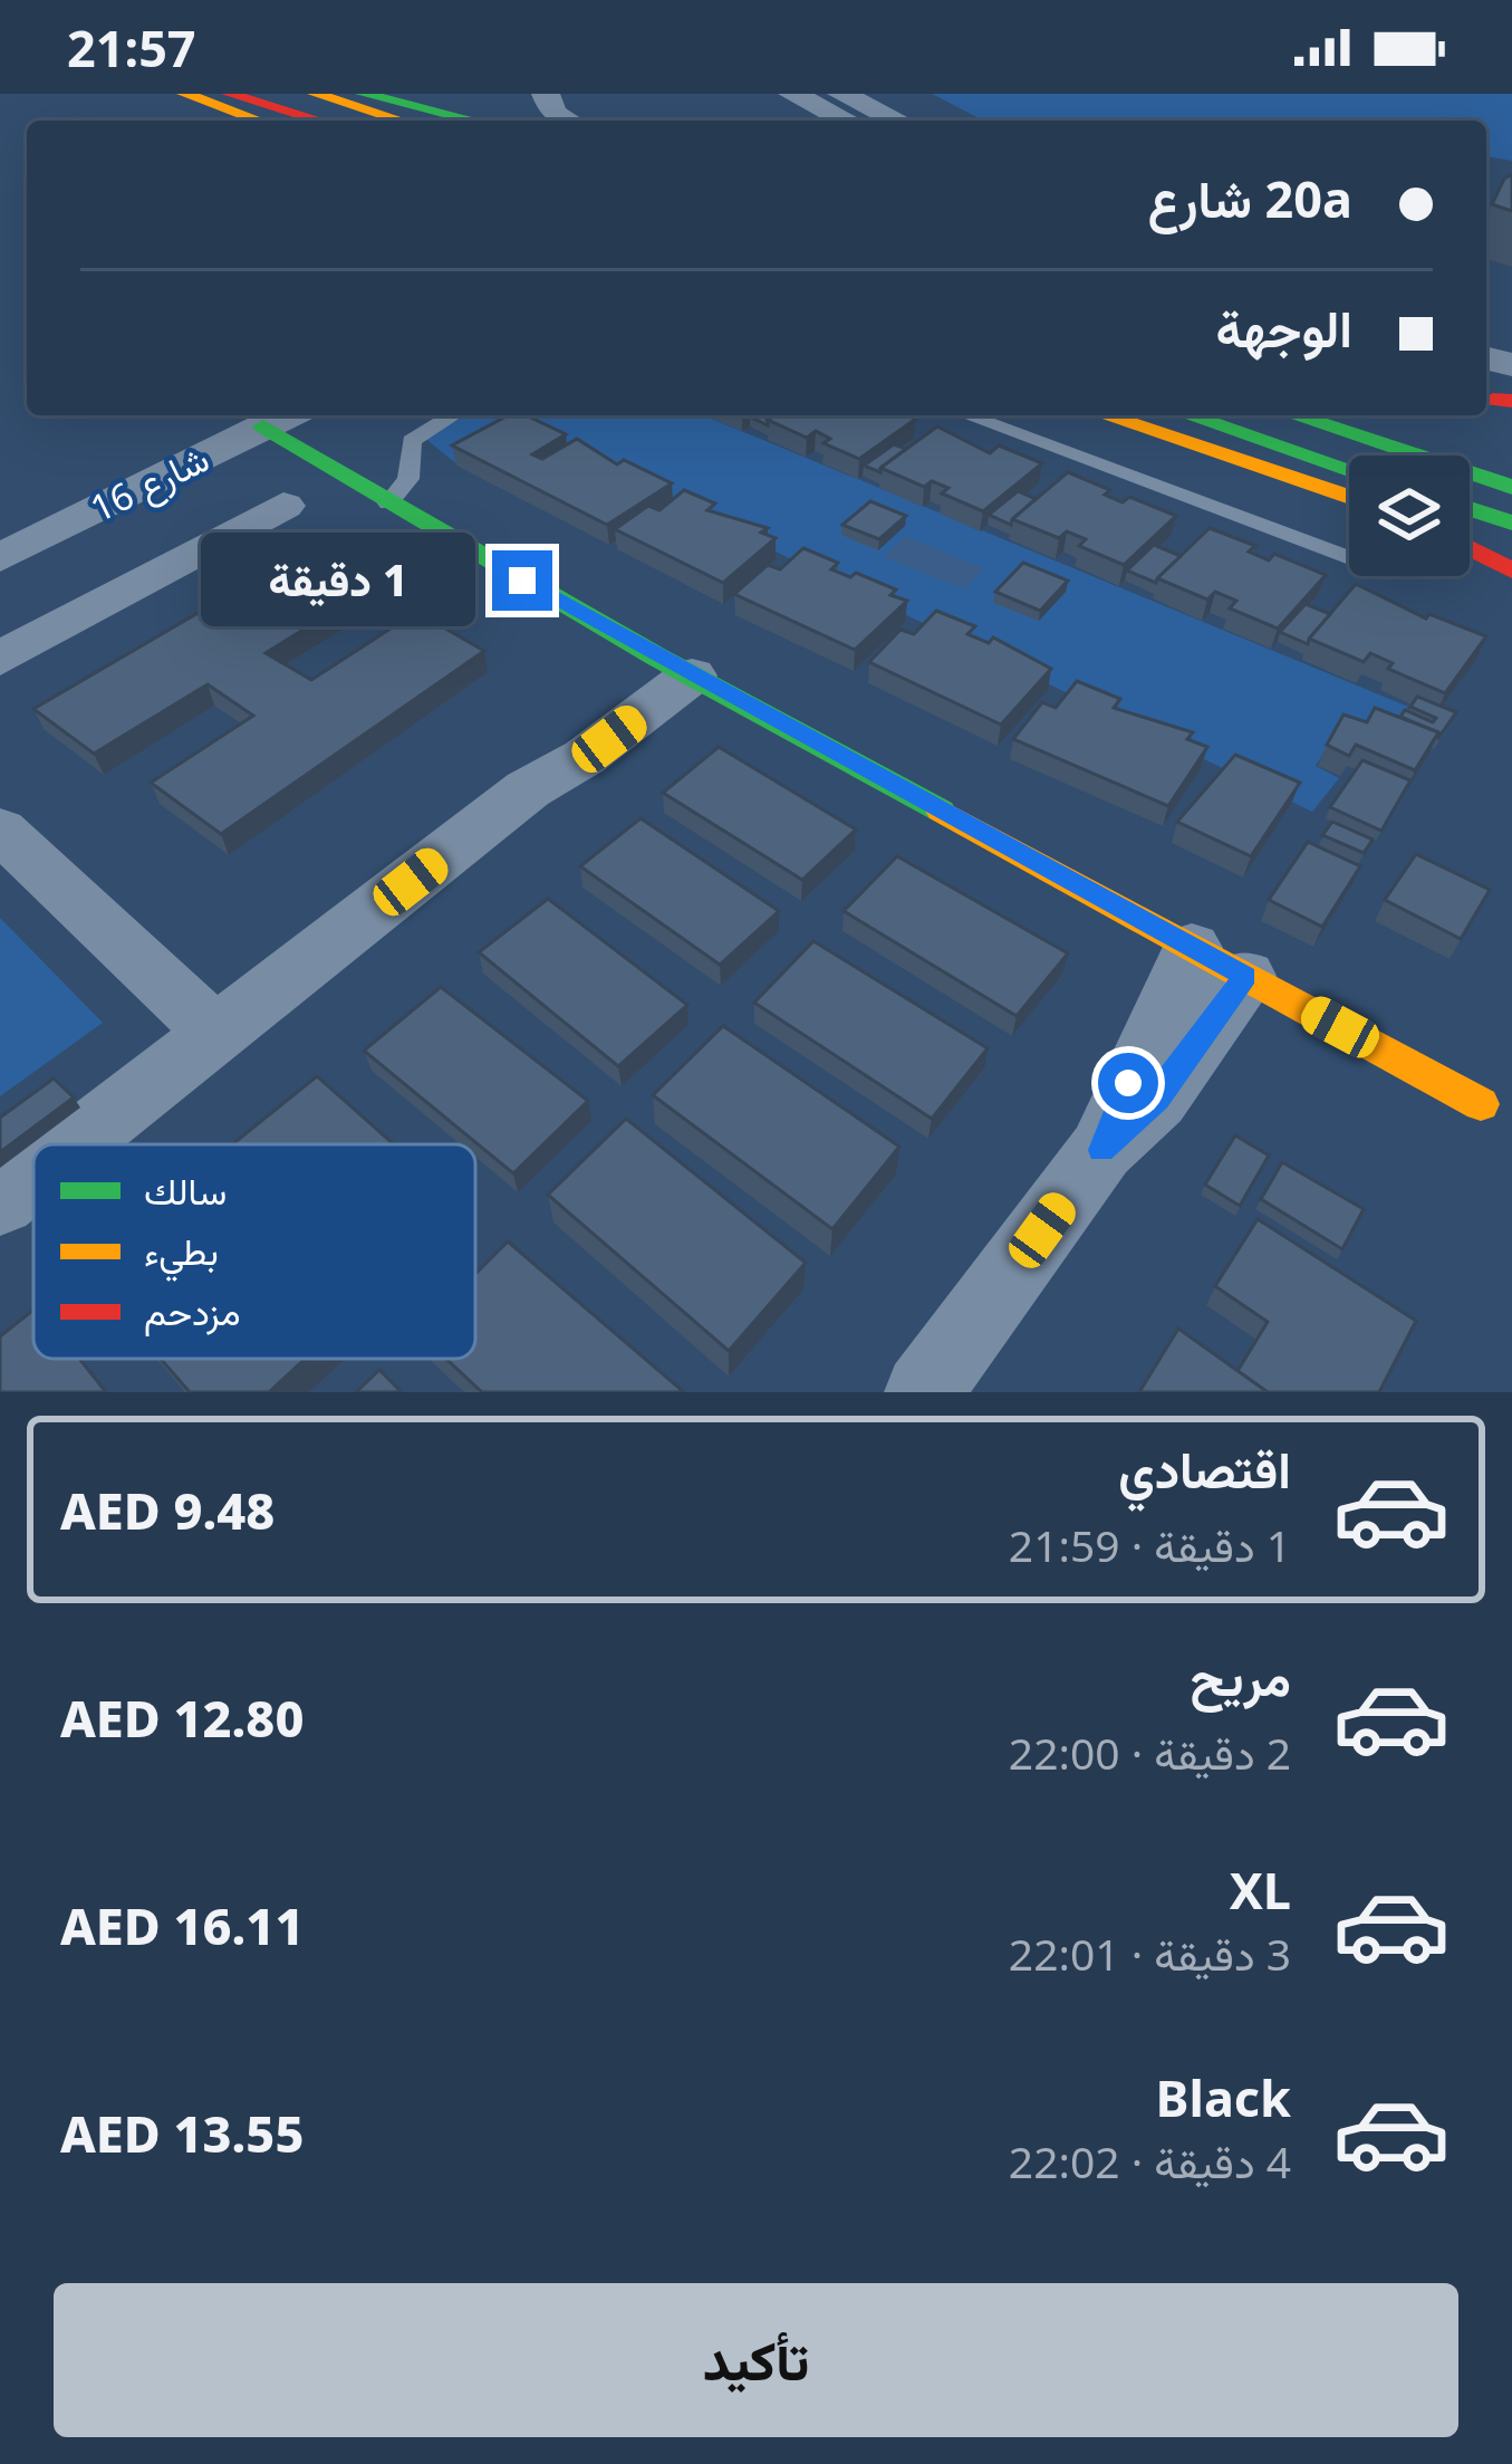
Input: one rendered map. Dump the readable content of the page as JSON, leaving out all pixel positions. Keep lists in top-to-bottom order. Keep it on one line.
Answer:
{"streets":{"street":["شارع 16"]},"legend":["سالك","بطيء","مزدحم"],"page":{"status":"21:57","banner":["20a شارع","الوجهة"],"bubble":"1 دقيقة","list":[{"name":"اقتصادي","note":"1 دقيقة · 21:59","value":"AED 9.48"},{"name":"مريح","note":"2 دقيقة · 22:00","value":"AED 12.80"},{"name":"XL","note":"3 دقيقة · 22:01","value":"AED 16.11"},{"name":"Black","note":"4 دقيقة · 22:02","value":"AED 13.55"}],"buttons":"تأكيد"}}
